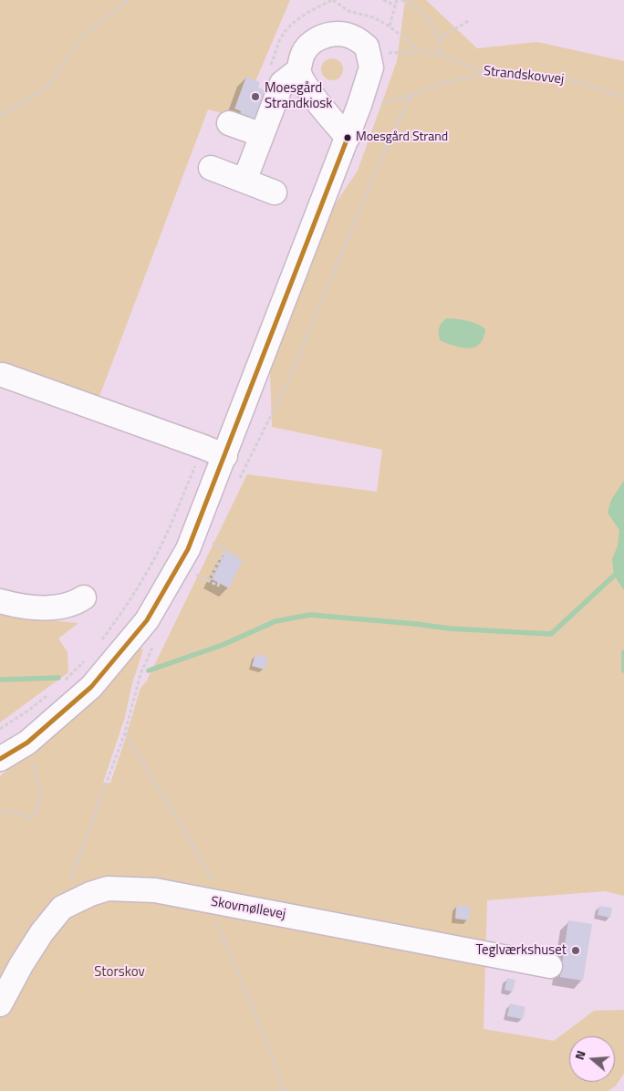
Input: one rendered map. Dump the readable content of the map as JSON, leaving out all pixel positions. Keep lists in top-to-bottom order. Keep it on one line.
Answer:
{"streets":{"street":["Skovmøllevej"],"path":["Strandskovvej"]},"parks":["Storskov"],"places":["Moesgård Strandkiosk","Moesgård Strand","Teglværkshuset"],"north":"left"}
